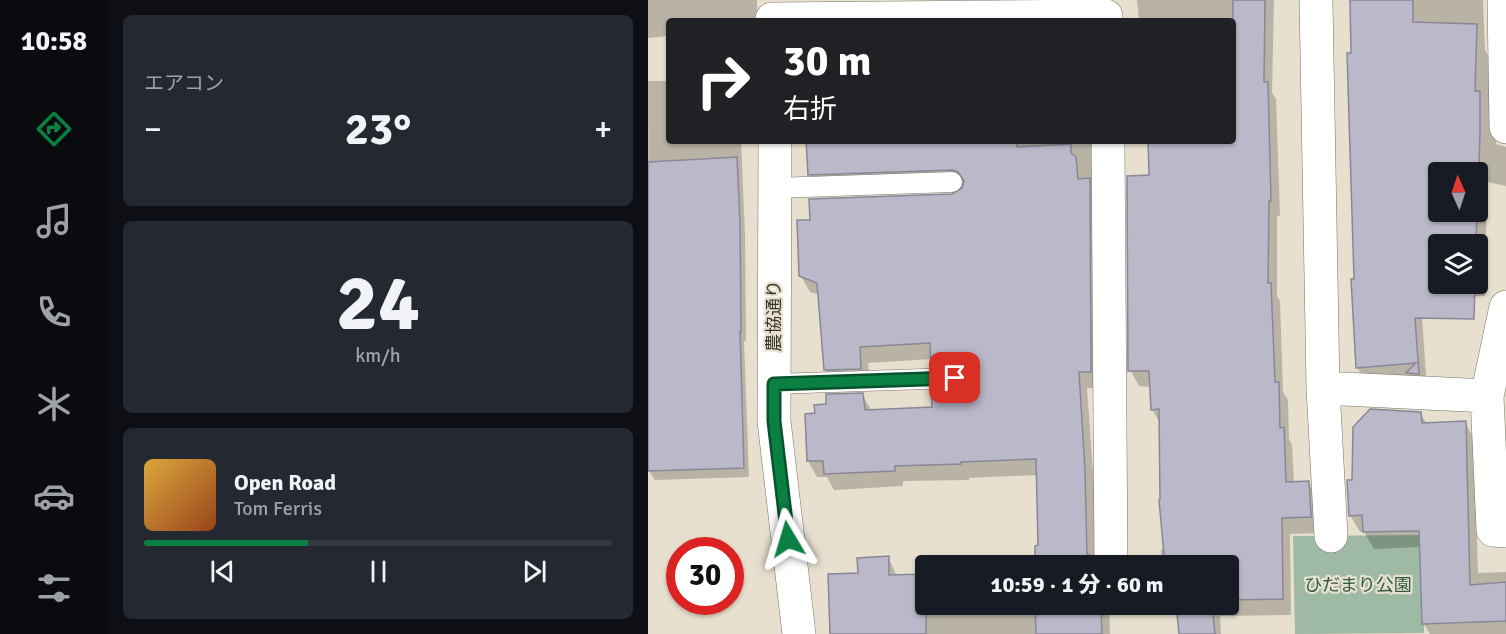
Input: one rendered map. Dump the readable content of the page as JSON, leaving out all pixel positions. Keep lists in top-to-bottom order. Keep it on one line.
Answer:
{"streets":{"street":["農協通り"]},"parks":["ひだまり公園"],"north":"top","page":{"tabs":"10:58","tile":["エアコン",["24","km/h"]],"turn":["30 m","右折"],"heat":["−","23°","+"],"song":["Open Road","Tom Ferris"],"limit":"30","trip":"10:59 · 1 分 · 60 m"}}
